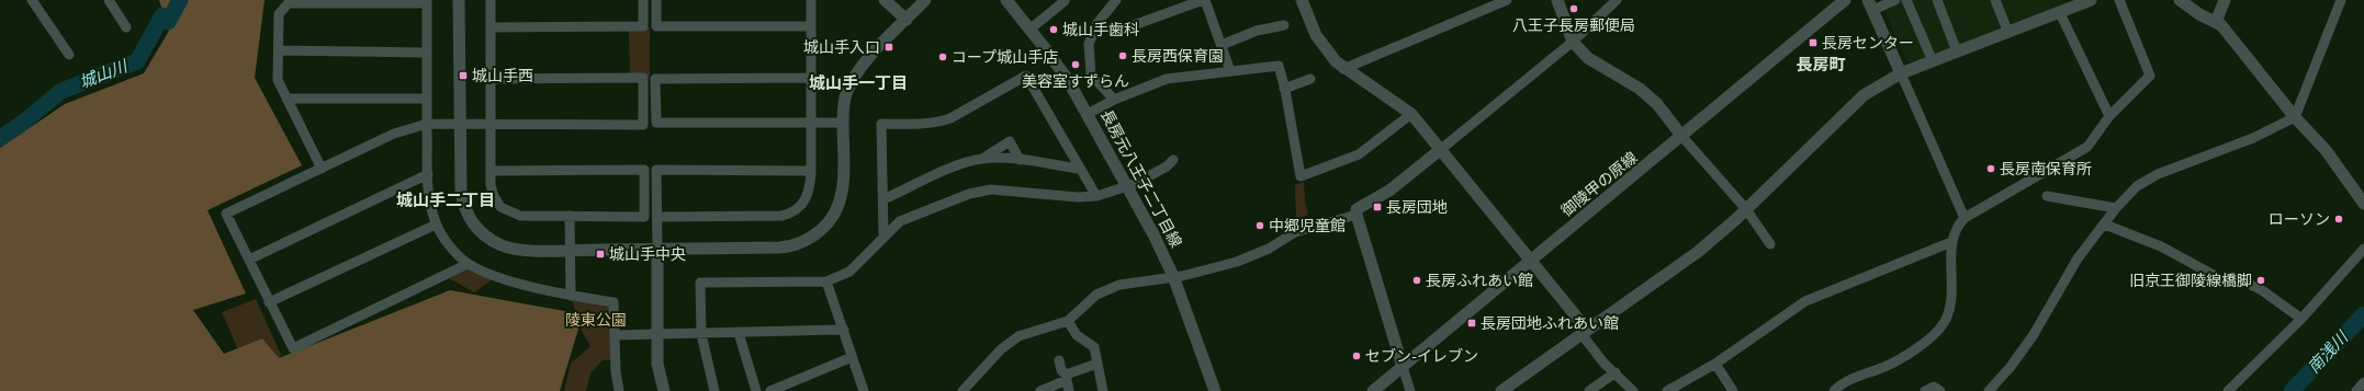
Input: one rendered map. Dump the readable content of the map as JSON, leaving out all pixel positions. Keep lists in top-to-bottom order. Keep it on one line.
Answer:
{"streets":{"street":["長房元八王子二丁目線","御陵甲の原線"]},"districts":["長房町","城山手一丁目","城山手二丁目"],"water":["城山川","南浅川"],"parks":["陵東公園"],"places":{"other":["八王子長房郵便局","城山手歯科","長房西保育園","コープ城山手店","美容室すずらん","長房南保育所","ローソン","中郷児童館","長房ふれあい館","旧京王御陵線橋脚","セブン-イレブン"],"transit":["長房センター","城山手入口","城山手西","長房団地","城山手中央","長房団地ふれあい館"]}}
